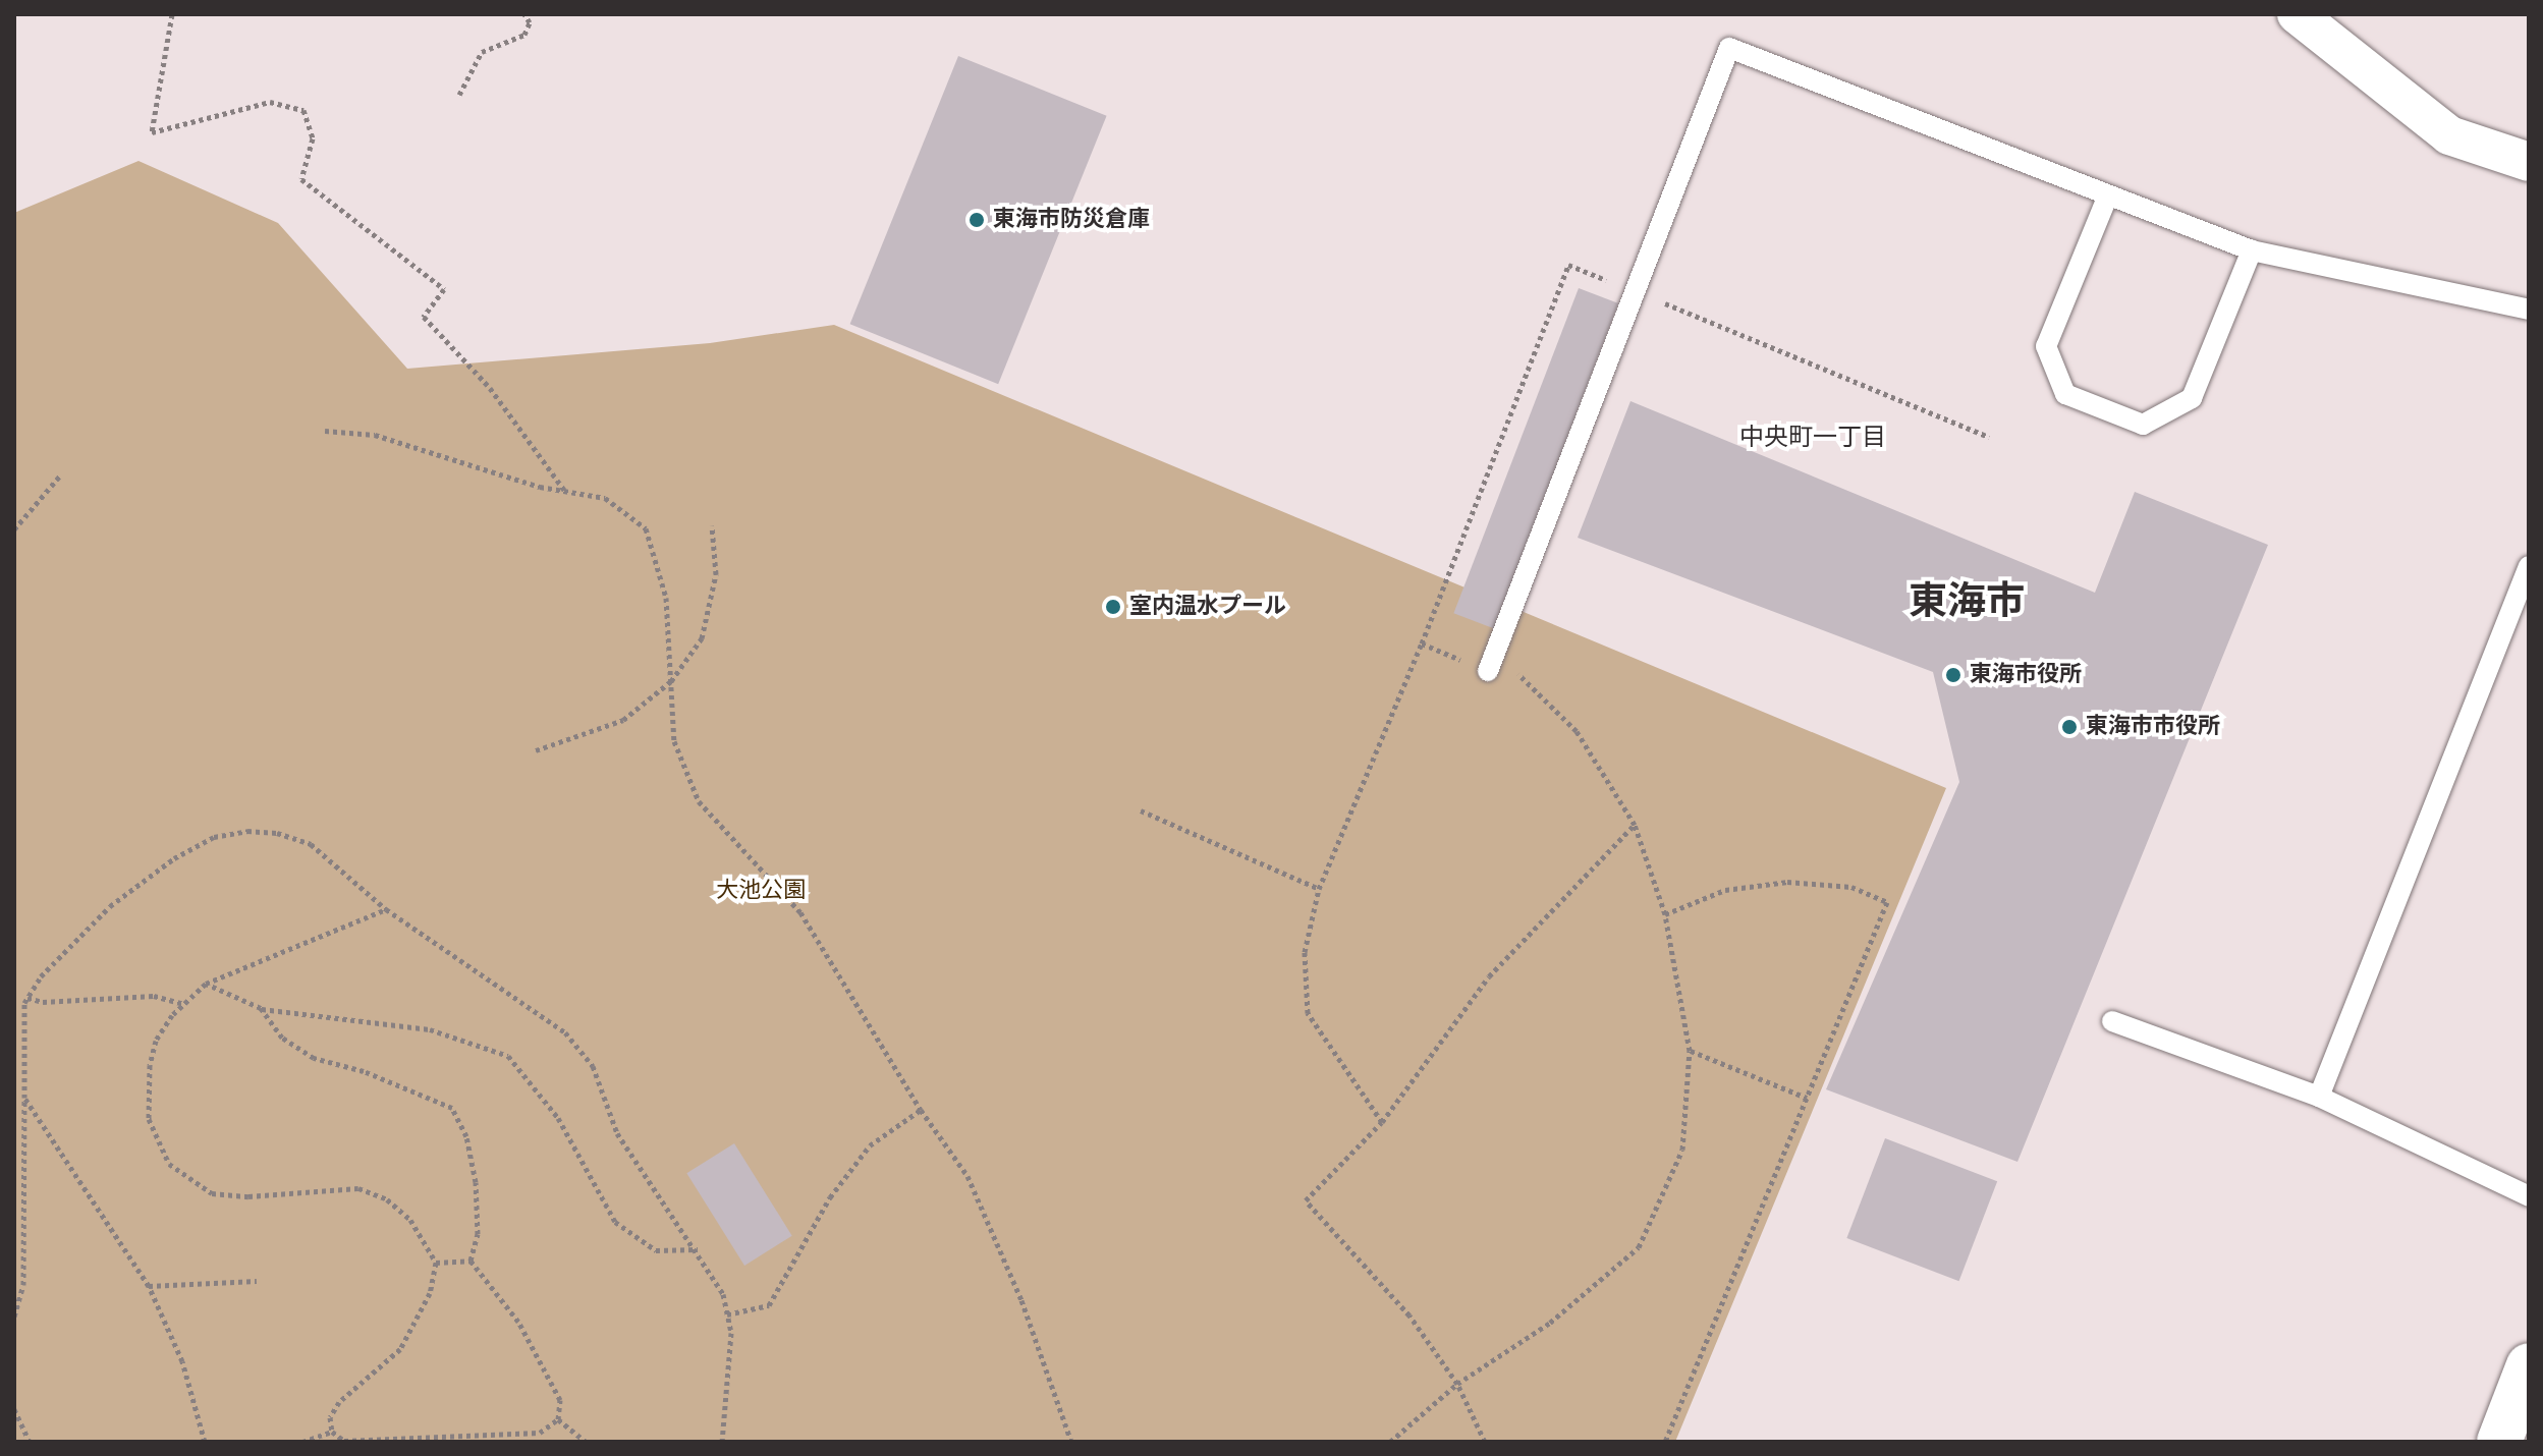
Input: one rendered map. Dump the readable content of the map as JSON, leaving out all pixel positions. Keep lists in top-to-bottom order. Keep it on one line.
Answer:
{"districts":["中央町一丁目","東海市"],"parks":["大池公園"],"places":["東海市防災倉庫","室内温水プール","東海市役所","東海市市役所"]}
